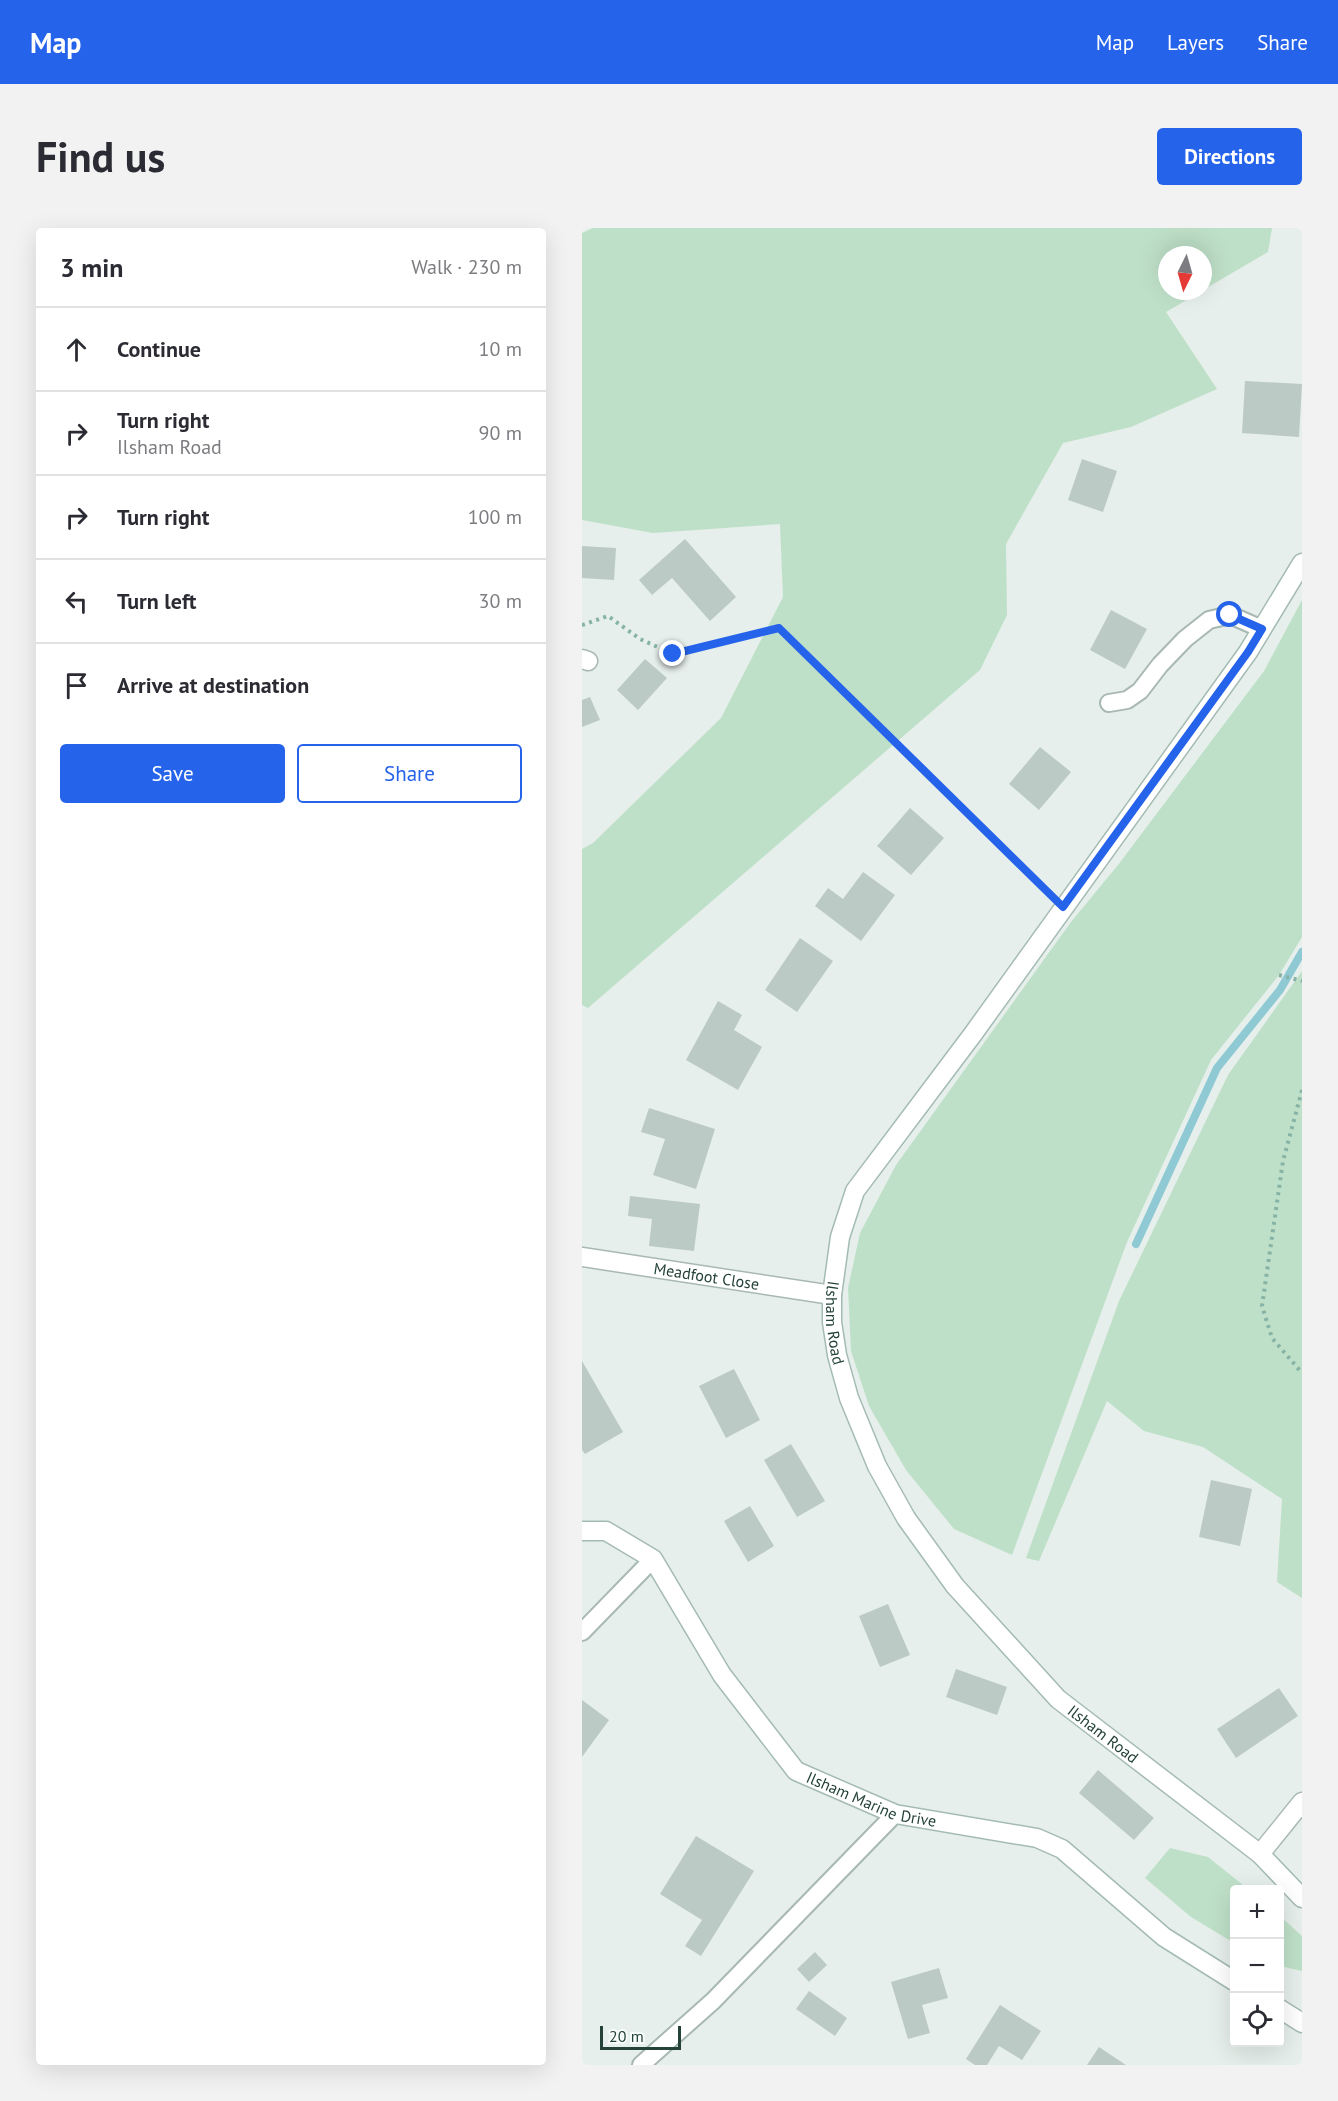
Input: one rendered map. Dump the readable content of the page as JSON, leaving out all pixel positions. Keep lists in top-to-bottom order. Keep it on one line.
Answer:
{"streets":{"street":["Meadfoot Close","Ilsham Road","Ilsham Marine Drive"]},"crossings":[["Meadfoot Close","Ilsham Road"]],"scale_bar":"20 m","north":"bottom","page":{"header":"Map","nav":["Map","Layers","Share"],"buttons":["Directions",["Save","Share"]],"title":"Find us","heading":["3 min","Walk · 230 m"],"list":[["Continue","10 m"],["Turn right","Ilsham Road","90 m"],["Turn right","100 m"],["Turn left","30 m"],"Arrive at destination"],"map_buttons":["+","−"],"scale":"20 m"}}
